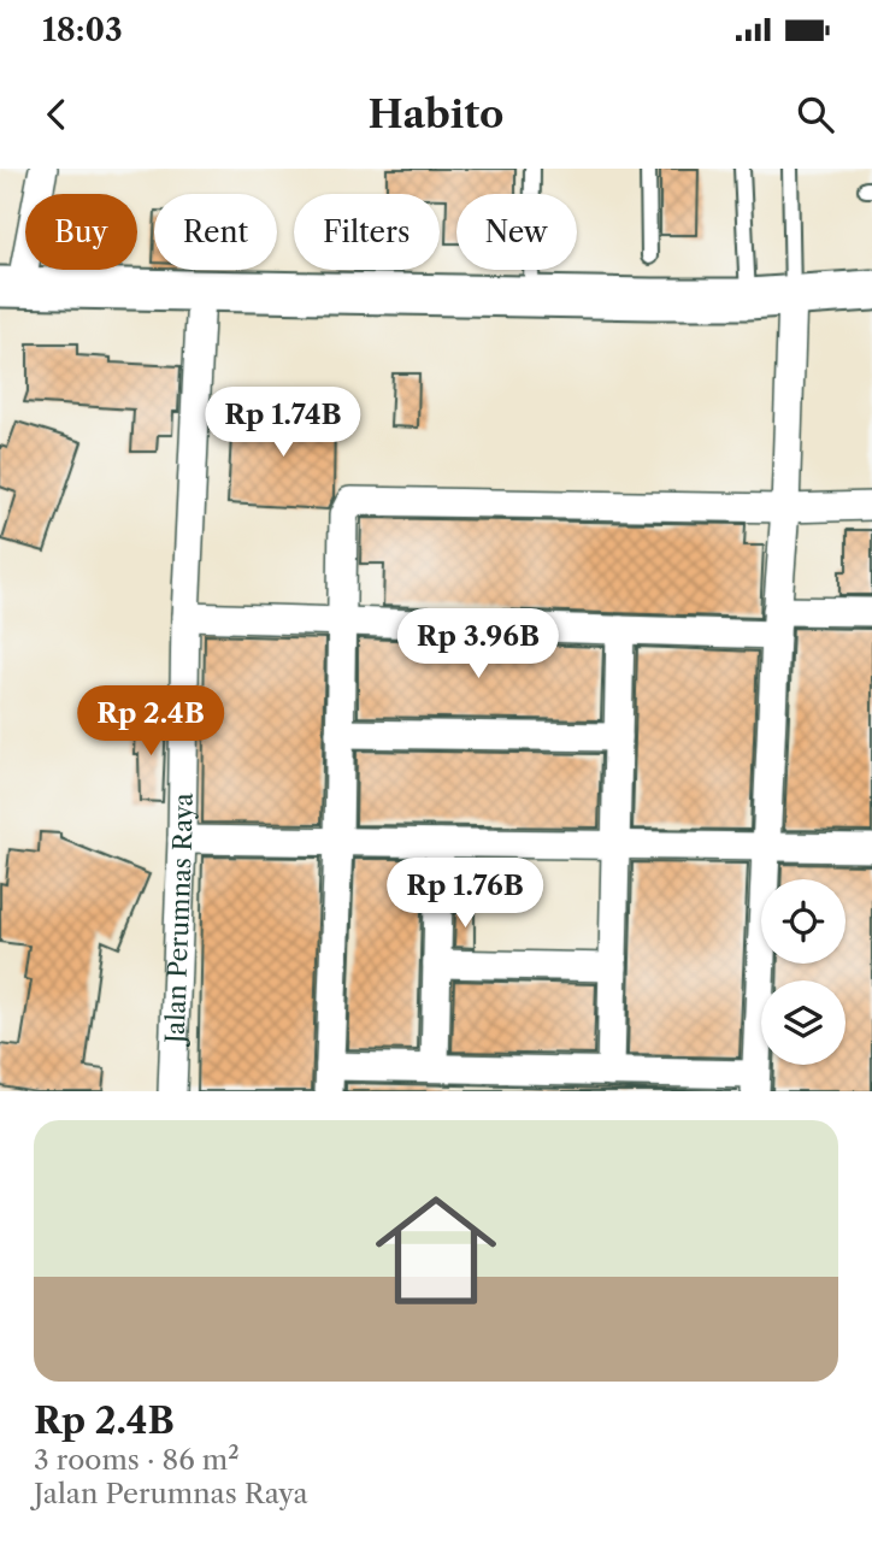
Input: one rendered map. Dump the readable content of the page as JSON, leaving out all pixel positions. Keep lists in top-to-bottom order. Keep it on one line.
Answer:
{"streets":{"street":["Jalan Perumnas Raya"]},"page":{"status":"18:03","header":"Habito","chip":["Buy","Rent","Filters","New"],"price":["Rp 1.74B","Rp 3.96B","Rp 2.4B","Rp 1.76B"],"list":[{"name":"Rp 2.4B","note":"3 rooms · 86 m² · Jalan Perumnas Raya"}]}}
